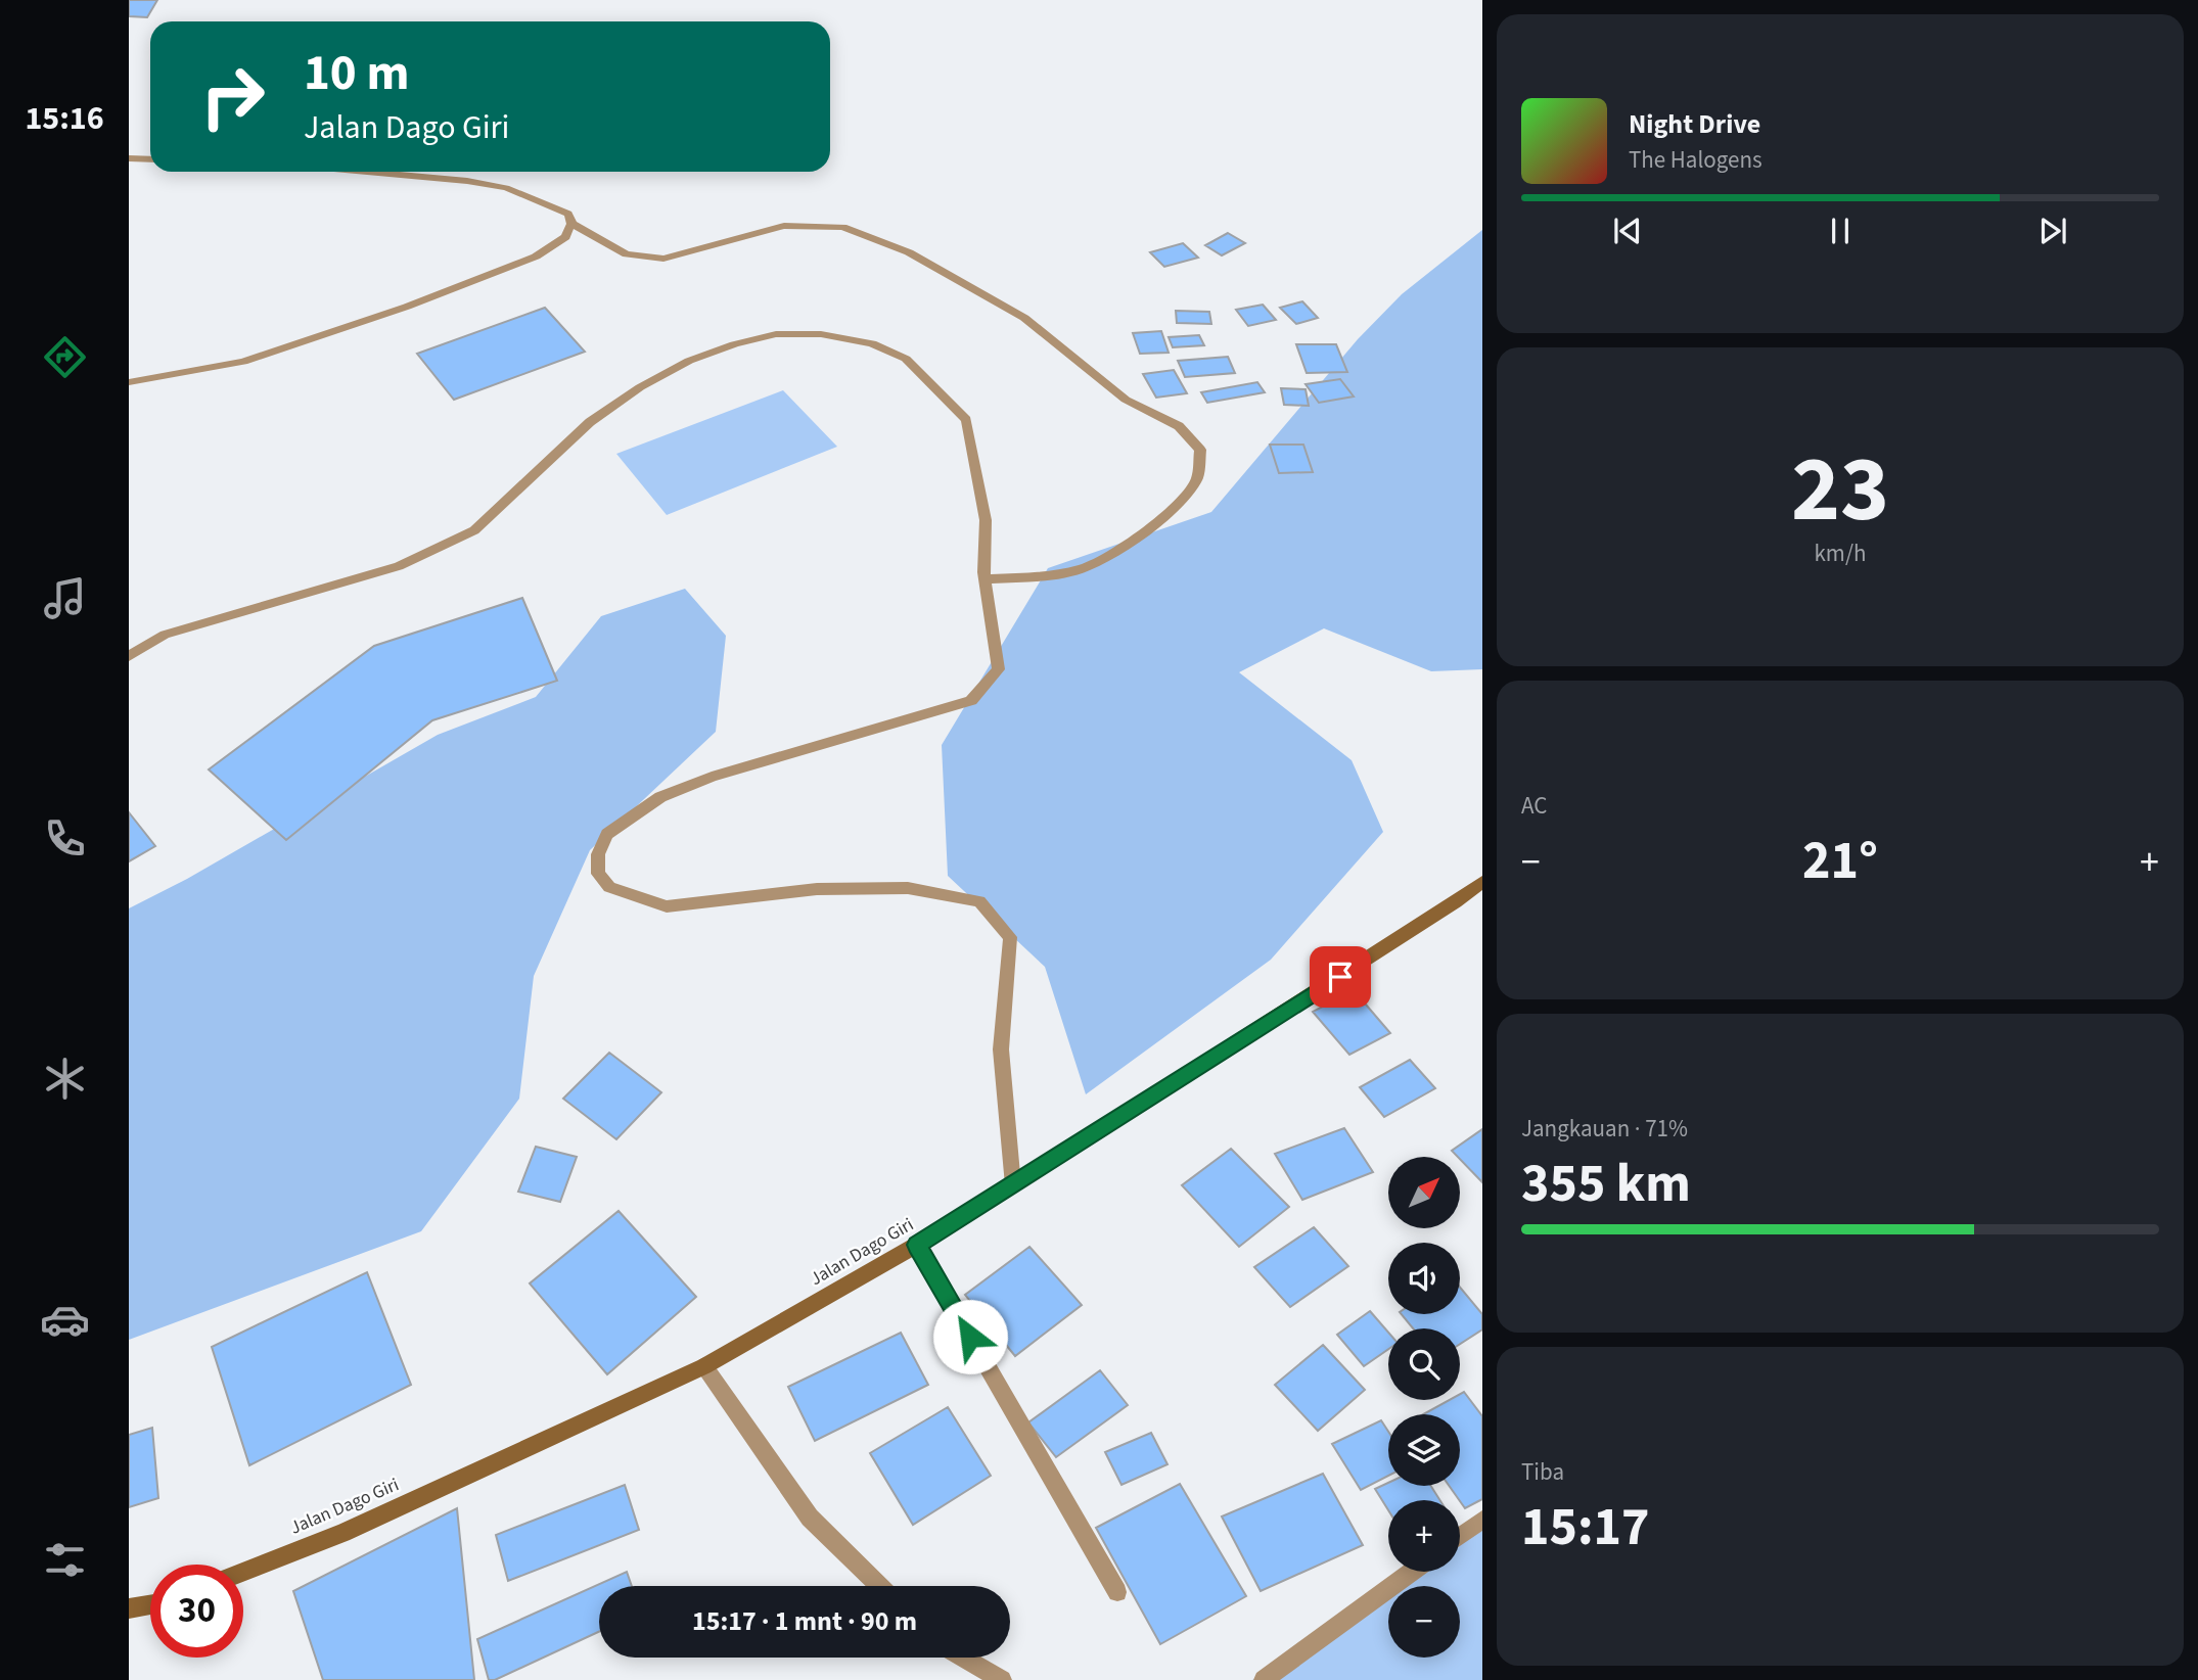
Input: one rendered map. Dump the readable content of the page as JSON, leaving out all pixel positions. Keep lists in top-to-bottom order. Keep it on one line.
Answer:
{"streets":{"main road":["Jalan Dago Giri"]},"north":"top right","page":{"tabs":"15:16","turn":["10 m","Jalan Dago Giri"],"song":["Night Drive","The Halogens"],"tile":[["23","km/h"],"AC",["Jangkauan · 71%","355 km"],["Tiba","15:17"]],"heat":["−","21°","+"],"map_buttons":["+","−"],"limit":"30","trip":"15:17 · 1 mnt · 90 m"}}
